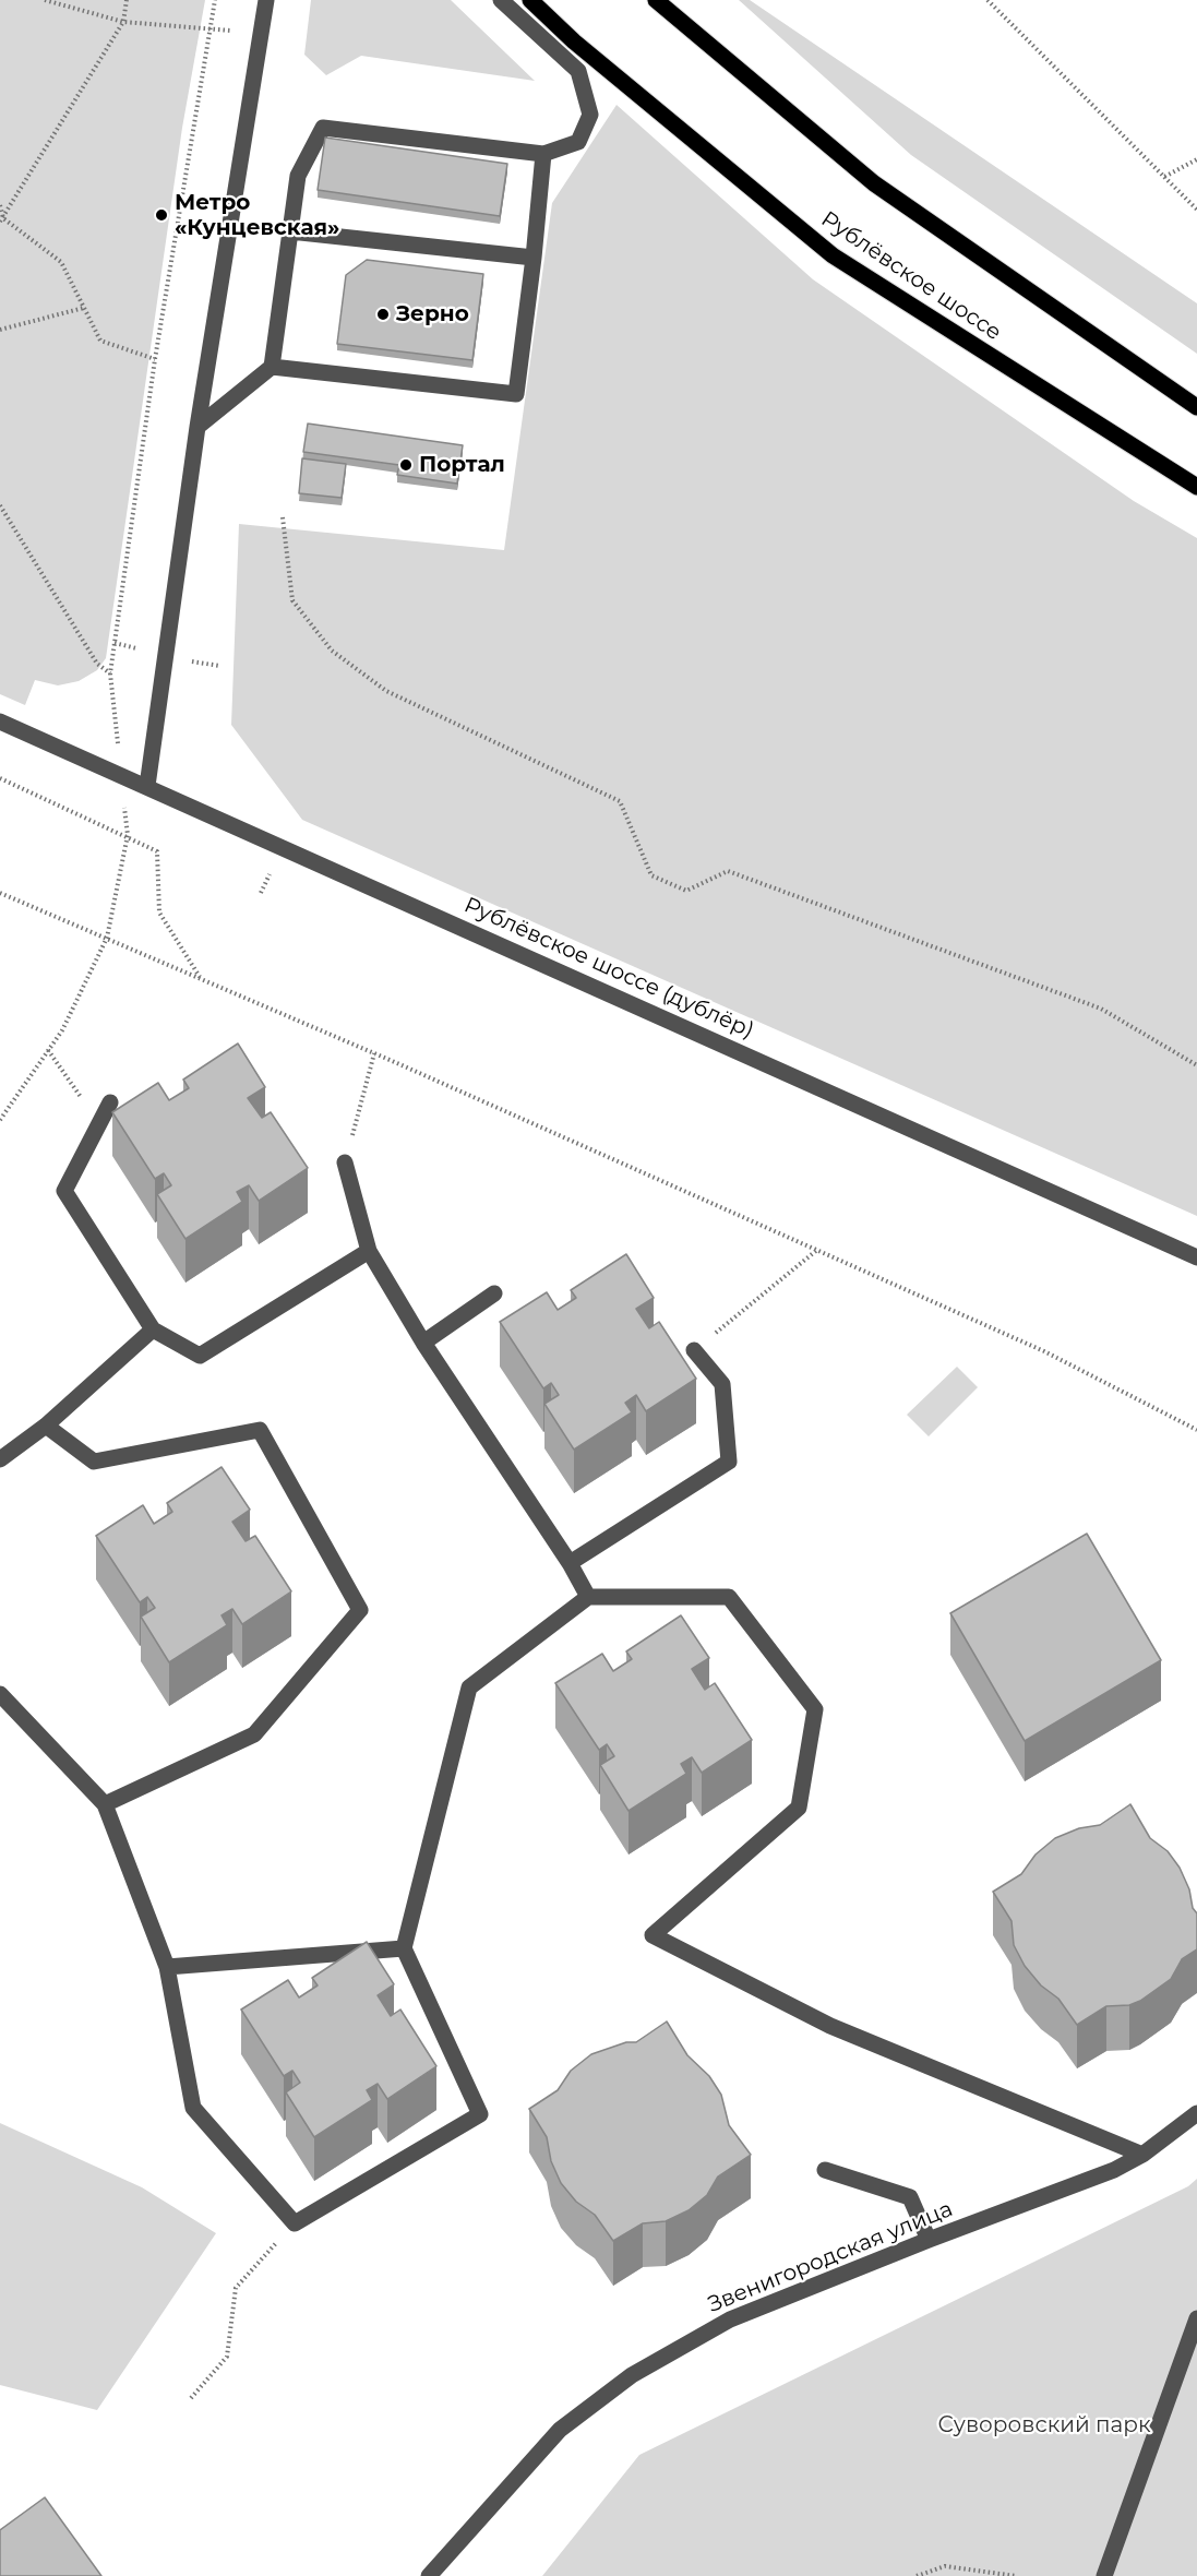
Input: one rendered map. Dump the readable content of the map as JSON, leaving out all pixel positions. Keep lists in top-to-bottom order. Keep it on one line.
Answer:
{"streets":{"main road":["Рублёвское шоссе"],"street":["Рублёвское шоссе (дублёр)","Звенигородская улица"]},"parks":["Суворовский парк"],"places":["Метро «Кунцевская»","Зерно","Портал"]}
